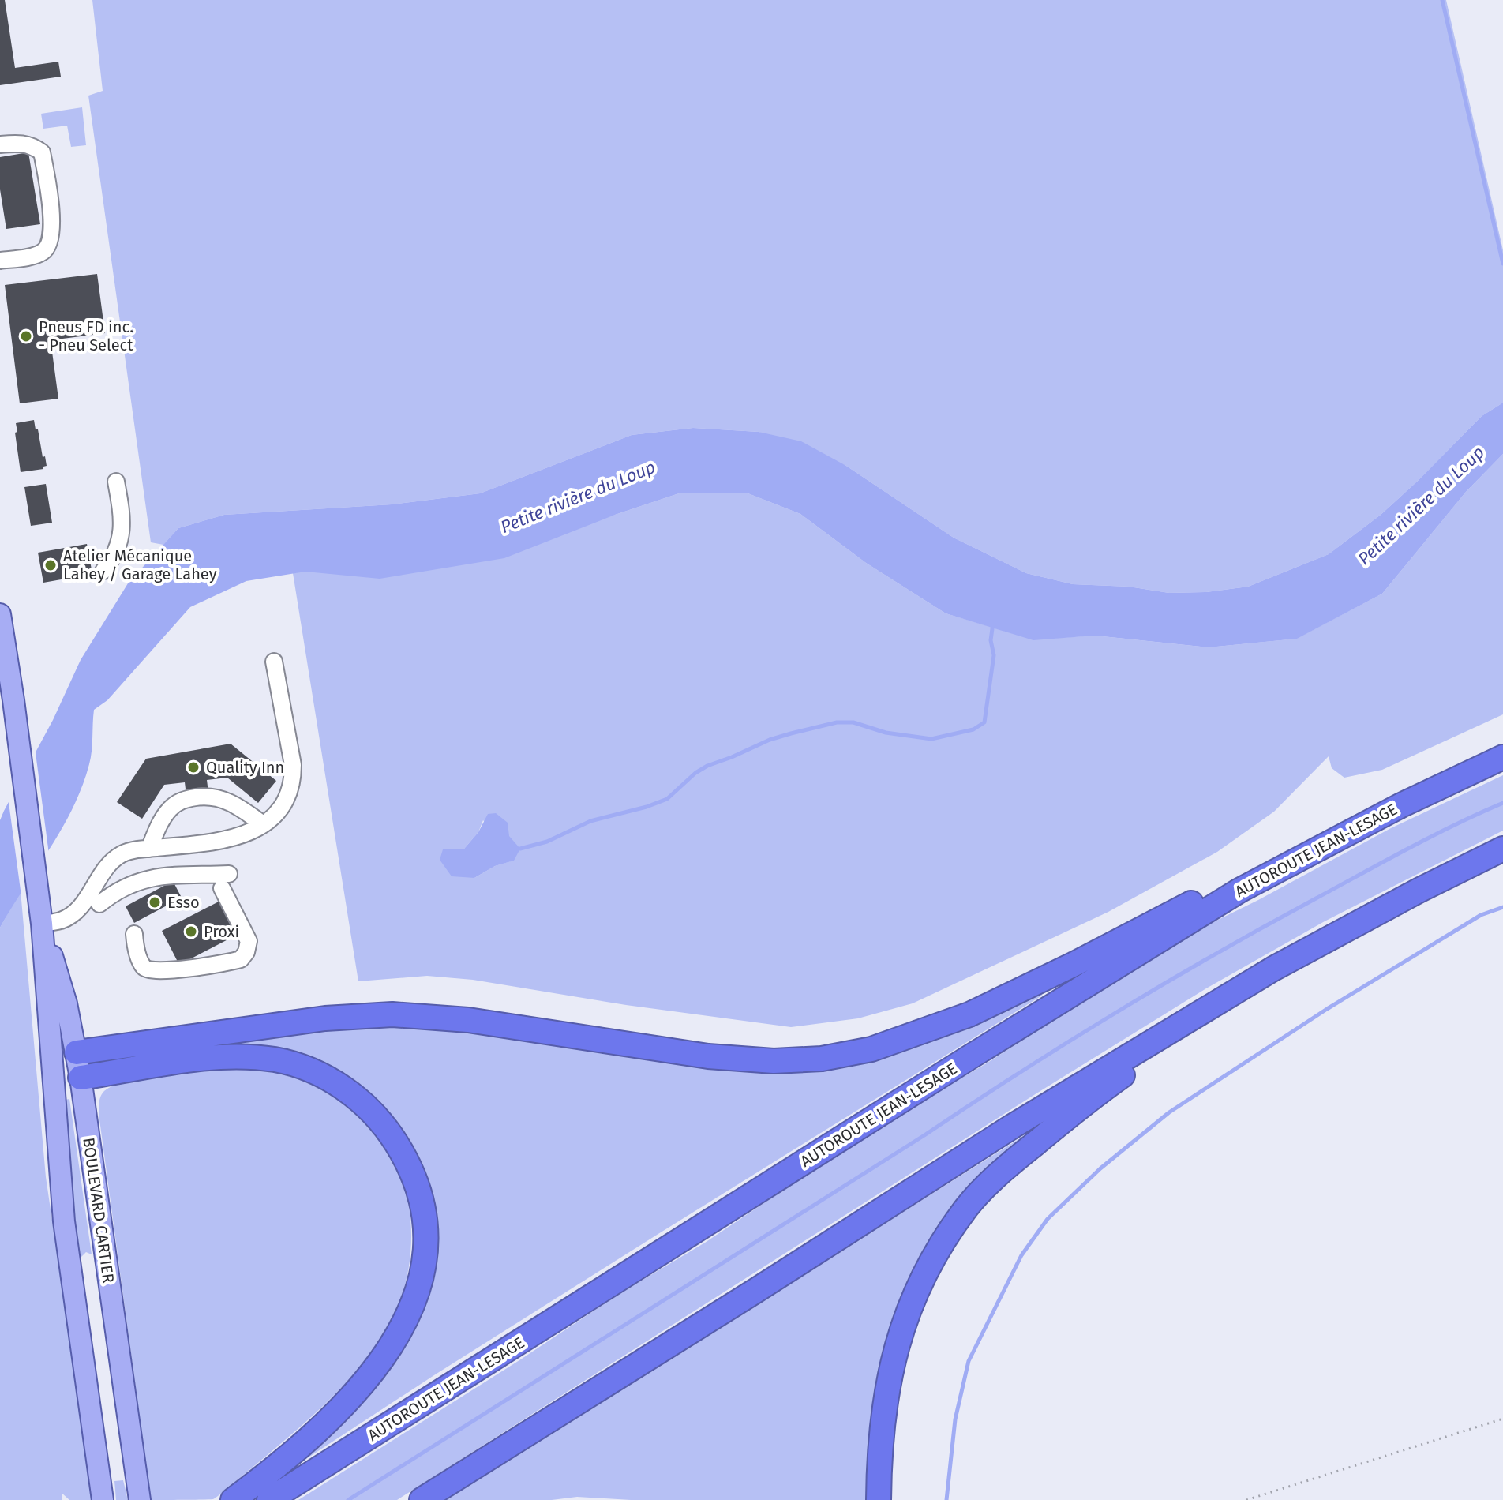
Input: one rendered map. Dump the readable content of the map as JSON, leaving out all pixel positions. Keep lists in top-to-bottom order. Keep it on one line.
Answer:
{"streets":{"highway":["AUTOROUTE JEAN-LESAGE"],"main road":["BOULEVARD CARTIER"]},"water":["Petite rivière du Loup"],"places":["Pneus FD inc. - Pneu Select","Atelier Mécanique Lahey / Garage Lahey","Quality Inn","Esso","Proxi"]}
